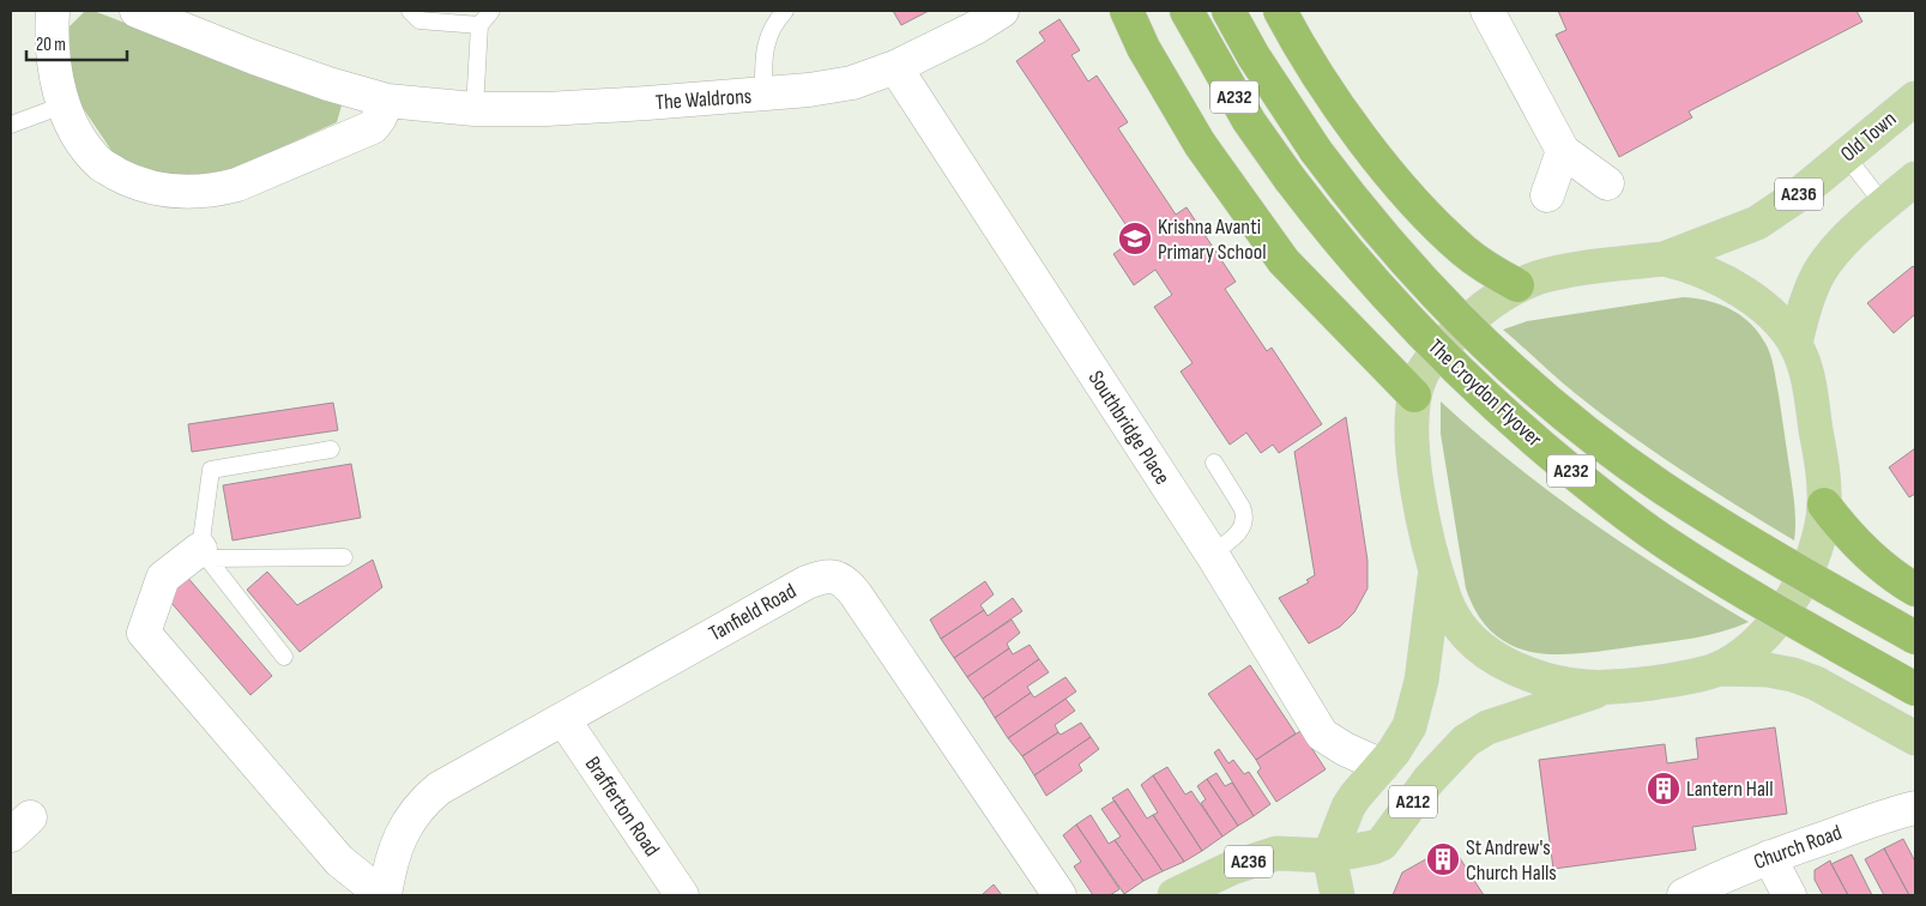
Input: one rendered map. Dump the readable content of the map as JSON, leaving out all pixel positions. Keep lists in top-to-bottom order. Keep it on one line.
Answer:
{"streets":{"highway":["A232","The Croydon Flyover"],"main road":["Old Town","A236","A212"],"street":["The Waldrons","Southbridge Place","Tanfield Road","Brafferton Road","Church Road"]},"crossings":[["The Waldrons","Southbridge Place"],["A236","A212"],["Southbridge Place","A212"],["Tanfield Road","Brafferton Road"]],"places":{"school or university":["Krishna Avanti Primary School"],"building":["Lantern Hall","St Andrew's Church Halls"]},"scale_bar":"20 m"}
